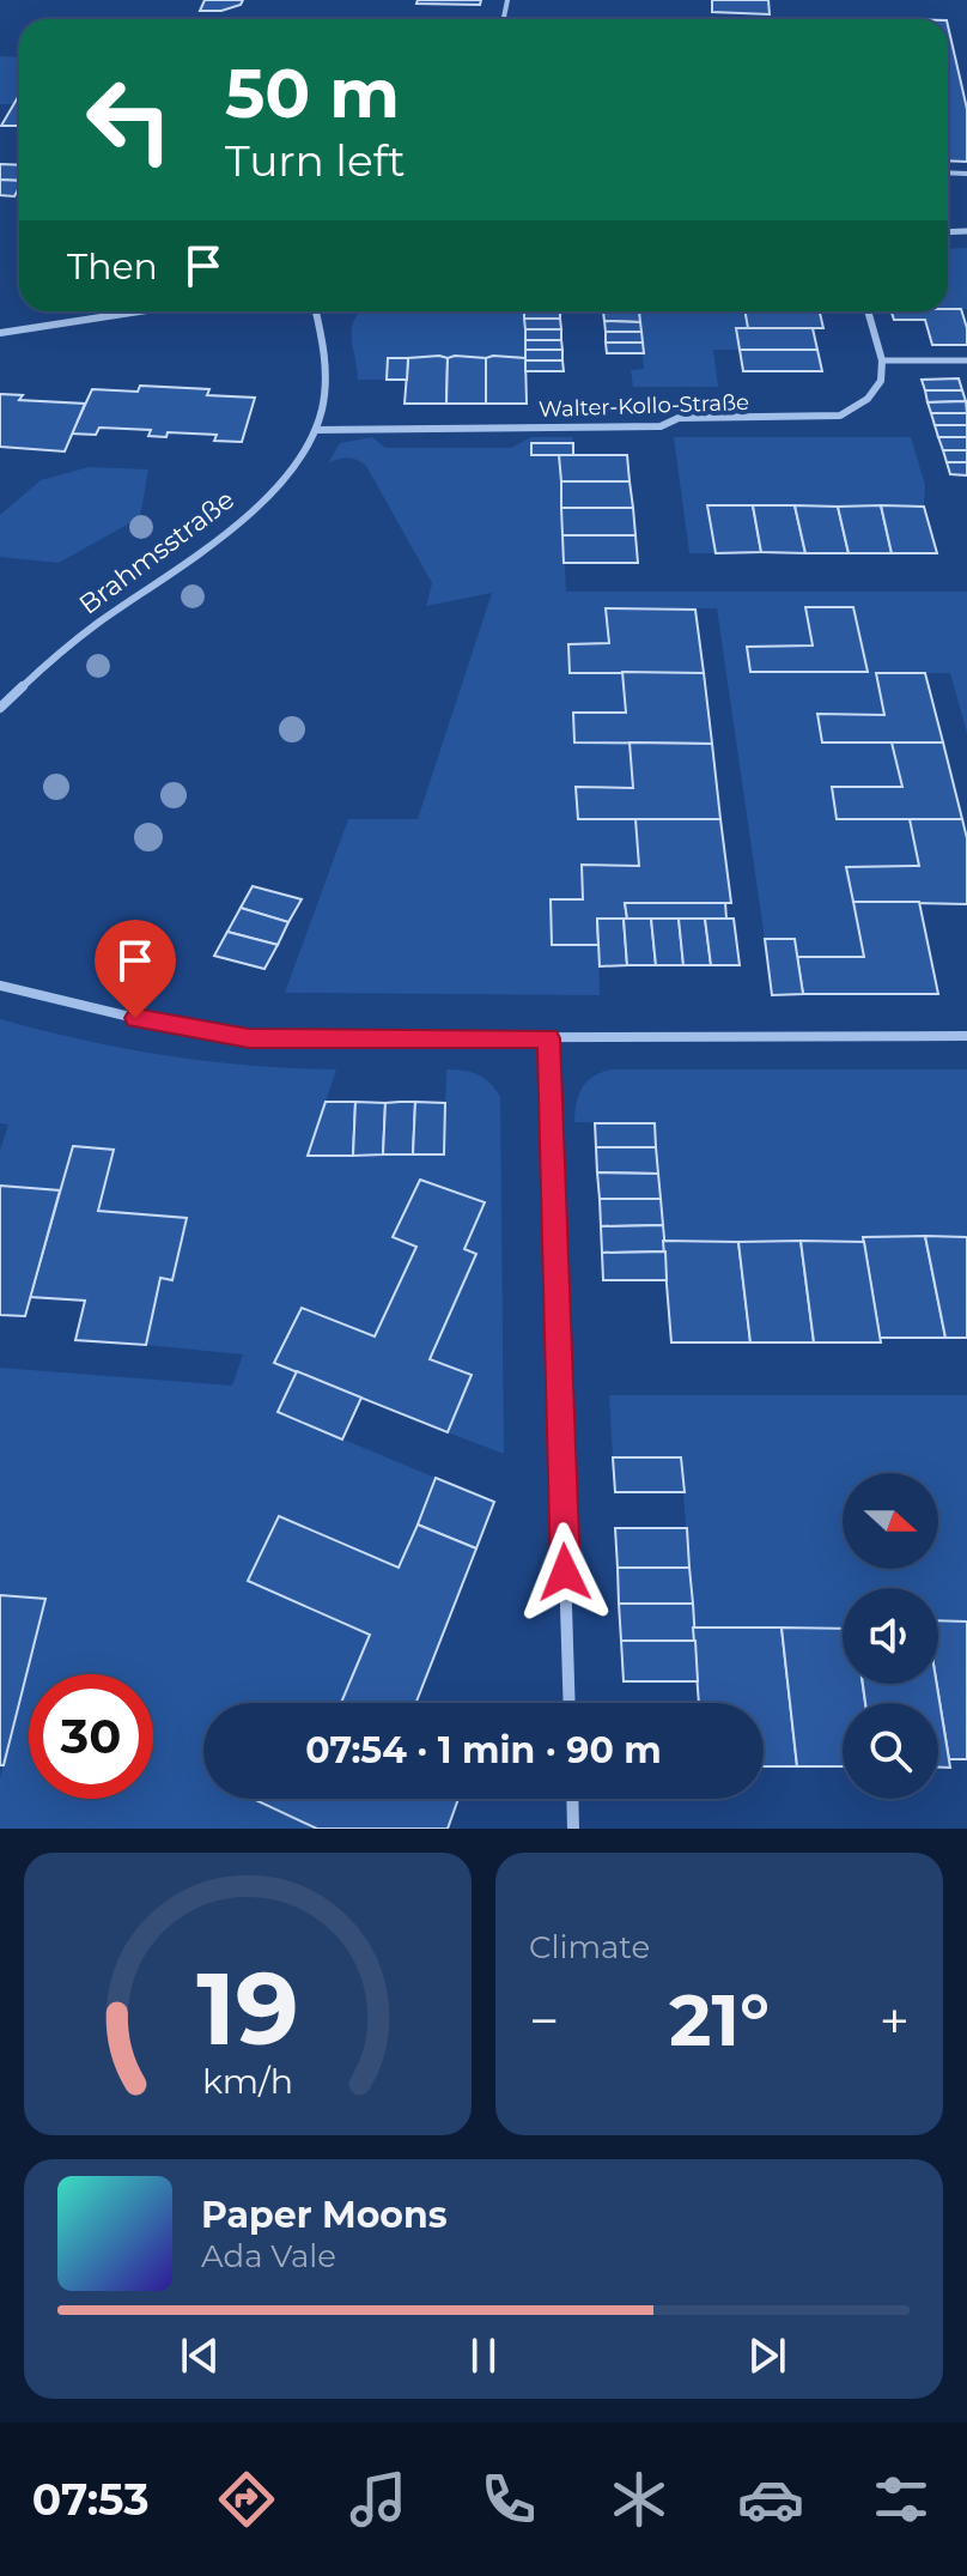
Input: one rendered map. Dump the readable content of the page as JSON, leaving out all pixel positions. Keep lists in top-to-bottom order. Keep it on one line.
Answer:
{"streets":{"street":["Walter-Kollo-Straße","Brahmsstraße"]},"crossings":[["Walter-Kollo-Straße","Brahmsstraße"]],"north":"right","page":{"turn":["50 m","Turn left"],"then":"Then","limit":"30","trip":"07:54 · 1 min · 90 m","tile":"Climate","heat":["−","21°","+"],"song":["Paper Moons","Ada Vale"],"tabs":"07:53","gauge":["19","km/h"]}}
